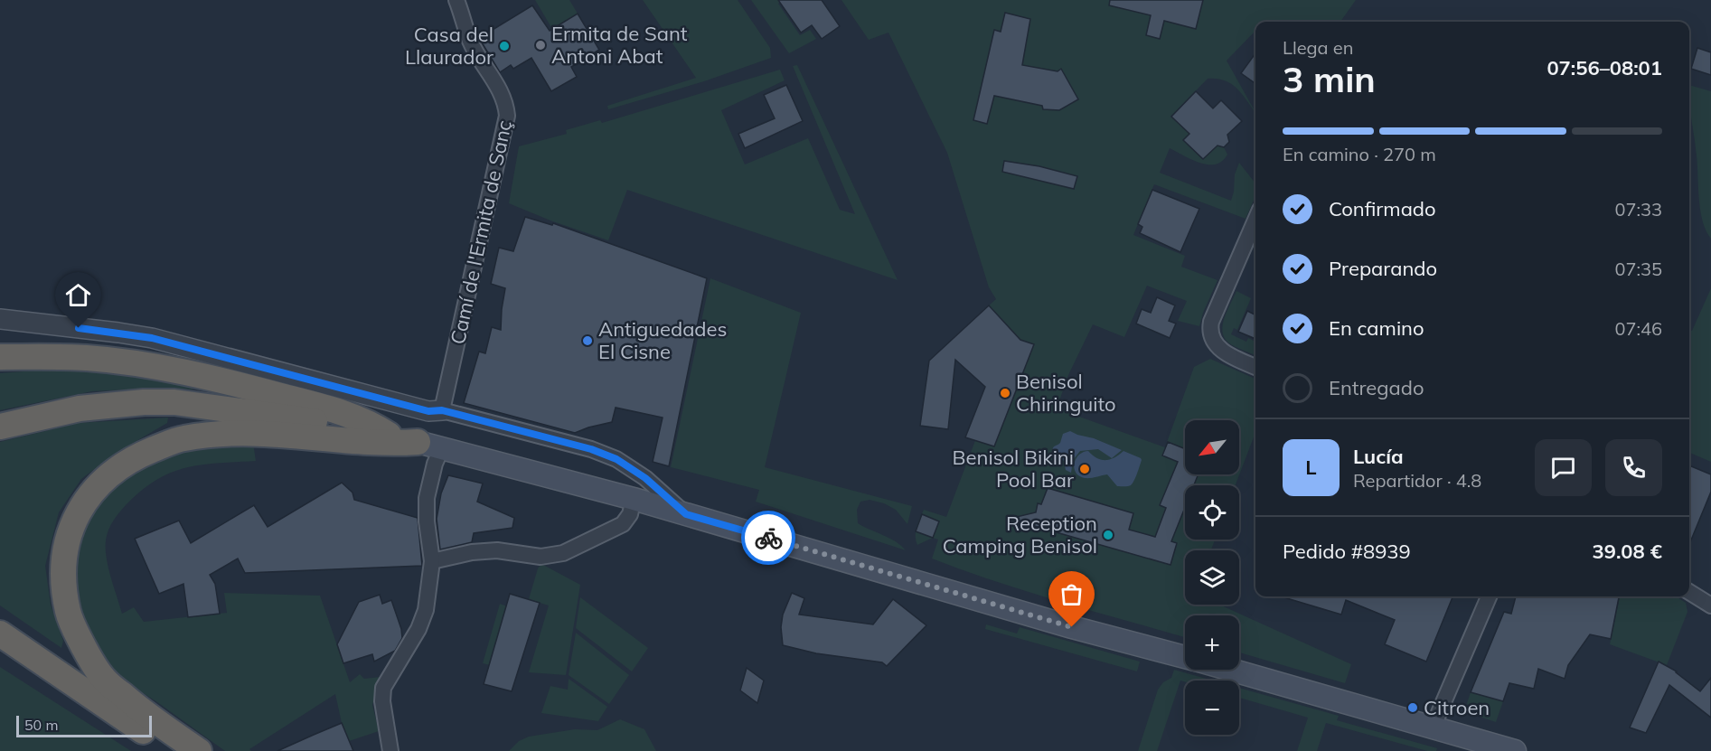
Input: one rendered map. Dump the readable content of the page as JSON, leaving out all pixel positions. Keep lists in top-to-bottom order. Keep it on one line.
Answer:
{"streets":{"street":["Camí de l'Ermita de Sanç"]},"places":["Ermita de Sant Antoni Abat","Casa del Llaurador","Antiguedades El Cisne","Benisol Chiringuito","Benisol Bikini Pool Bar","Reception Camping Benisol","Citroen"],"scale_bar":"50 m","north":"bottom left","page":{"heading":["3 min","Llega en","07:56–08:01"],"panel":["Lucía","Repartidor · 4.8","Pedido #8939","39.08 €"],"bar":"En camino · 270 m","list":[["Confirmado","07:33"],["Preparando","07:35"],["En camino","07:46"],"Entregado"],"map_buttons":["+","−"],"round":"L","scale":"50 m"}}
